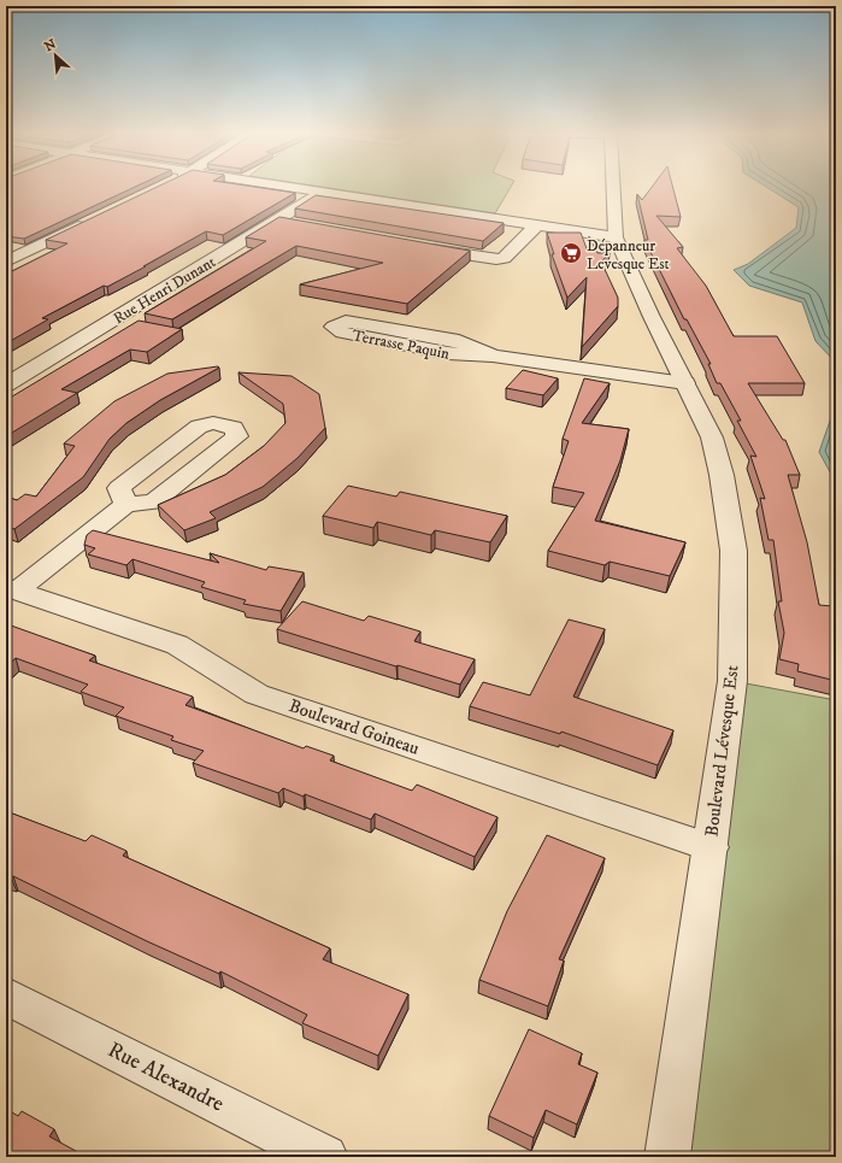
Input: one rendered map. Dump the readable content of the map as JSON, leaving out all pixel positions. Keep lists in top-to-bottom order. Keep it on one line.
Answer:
{"streets":{"street":["Rue Henri Dunant","Terrasse Paquin","Boulevard Goineau","Boulevard Lévesque Est","Rue Alexandre"]},"crossings":[["Terrasse Paquin","Boulevard Lévesque Est"],["Boulevard Goineau","Boulevard Lévesque Est"]],"places":{"supermarket":["Dépanneur Levesque Est"]},"north":"top left"}
